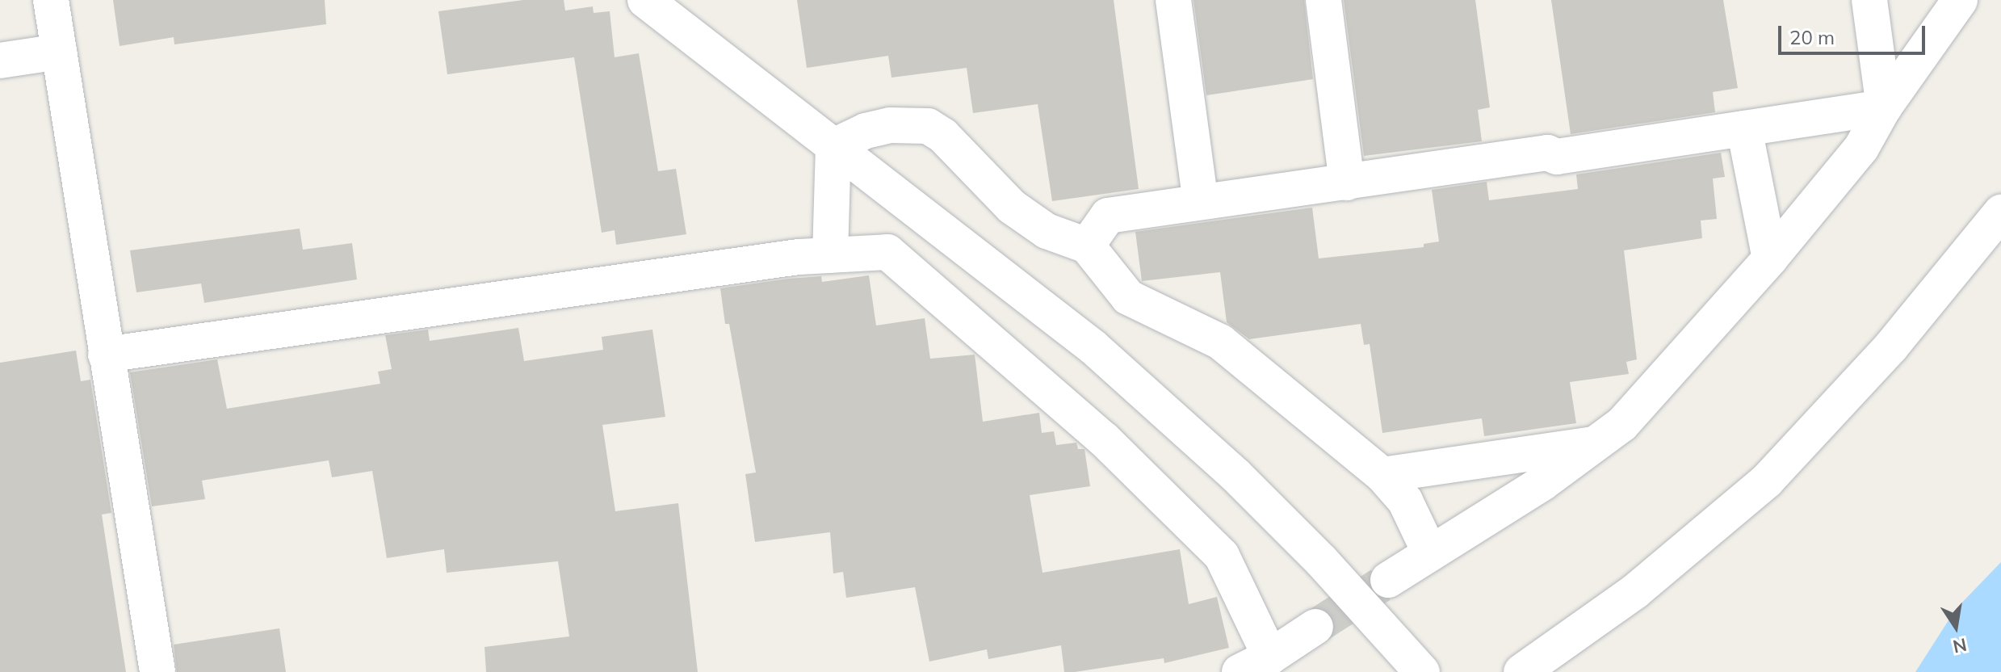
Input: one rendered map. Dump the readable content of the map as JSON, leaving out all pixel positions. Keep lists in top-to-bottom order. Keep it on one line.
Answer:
{"scale_bar":"20 m","north":"bottom"}
